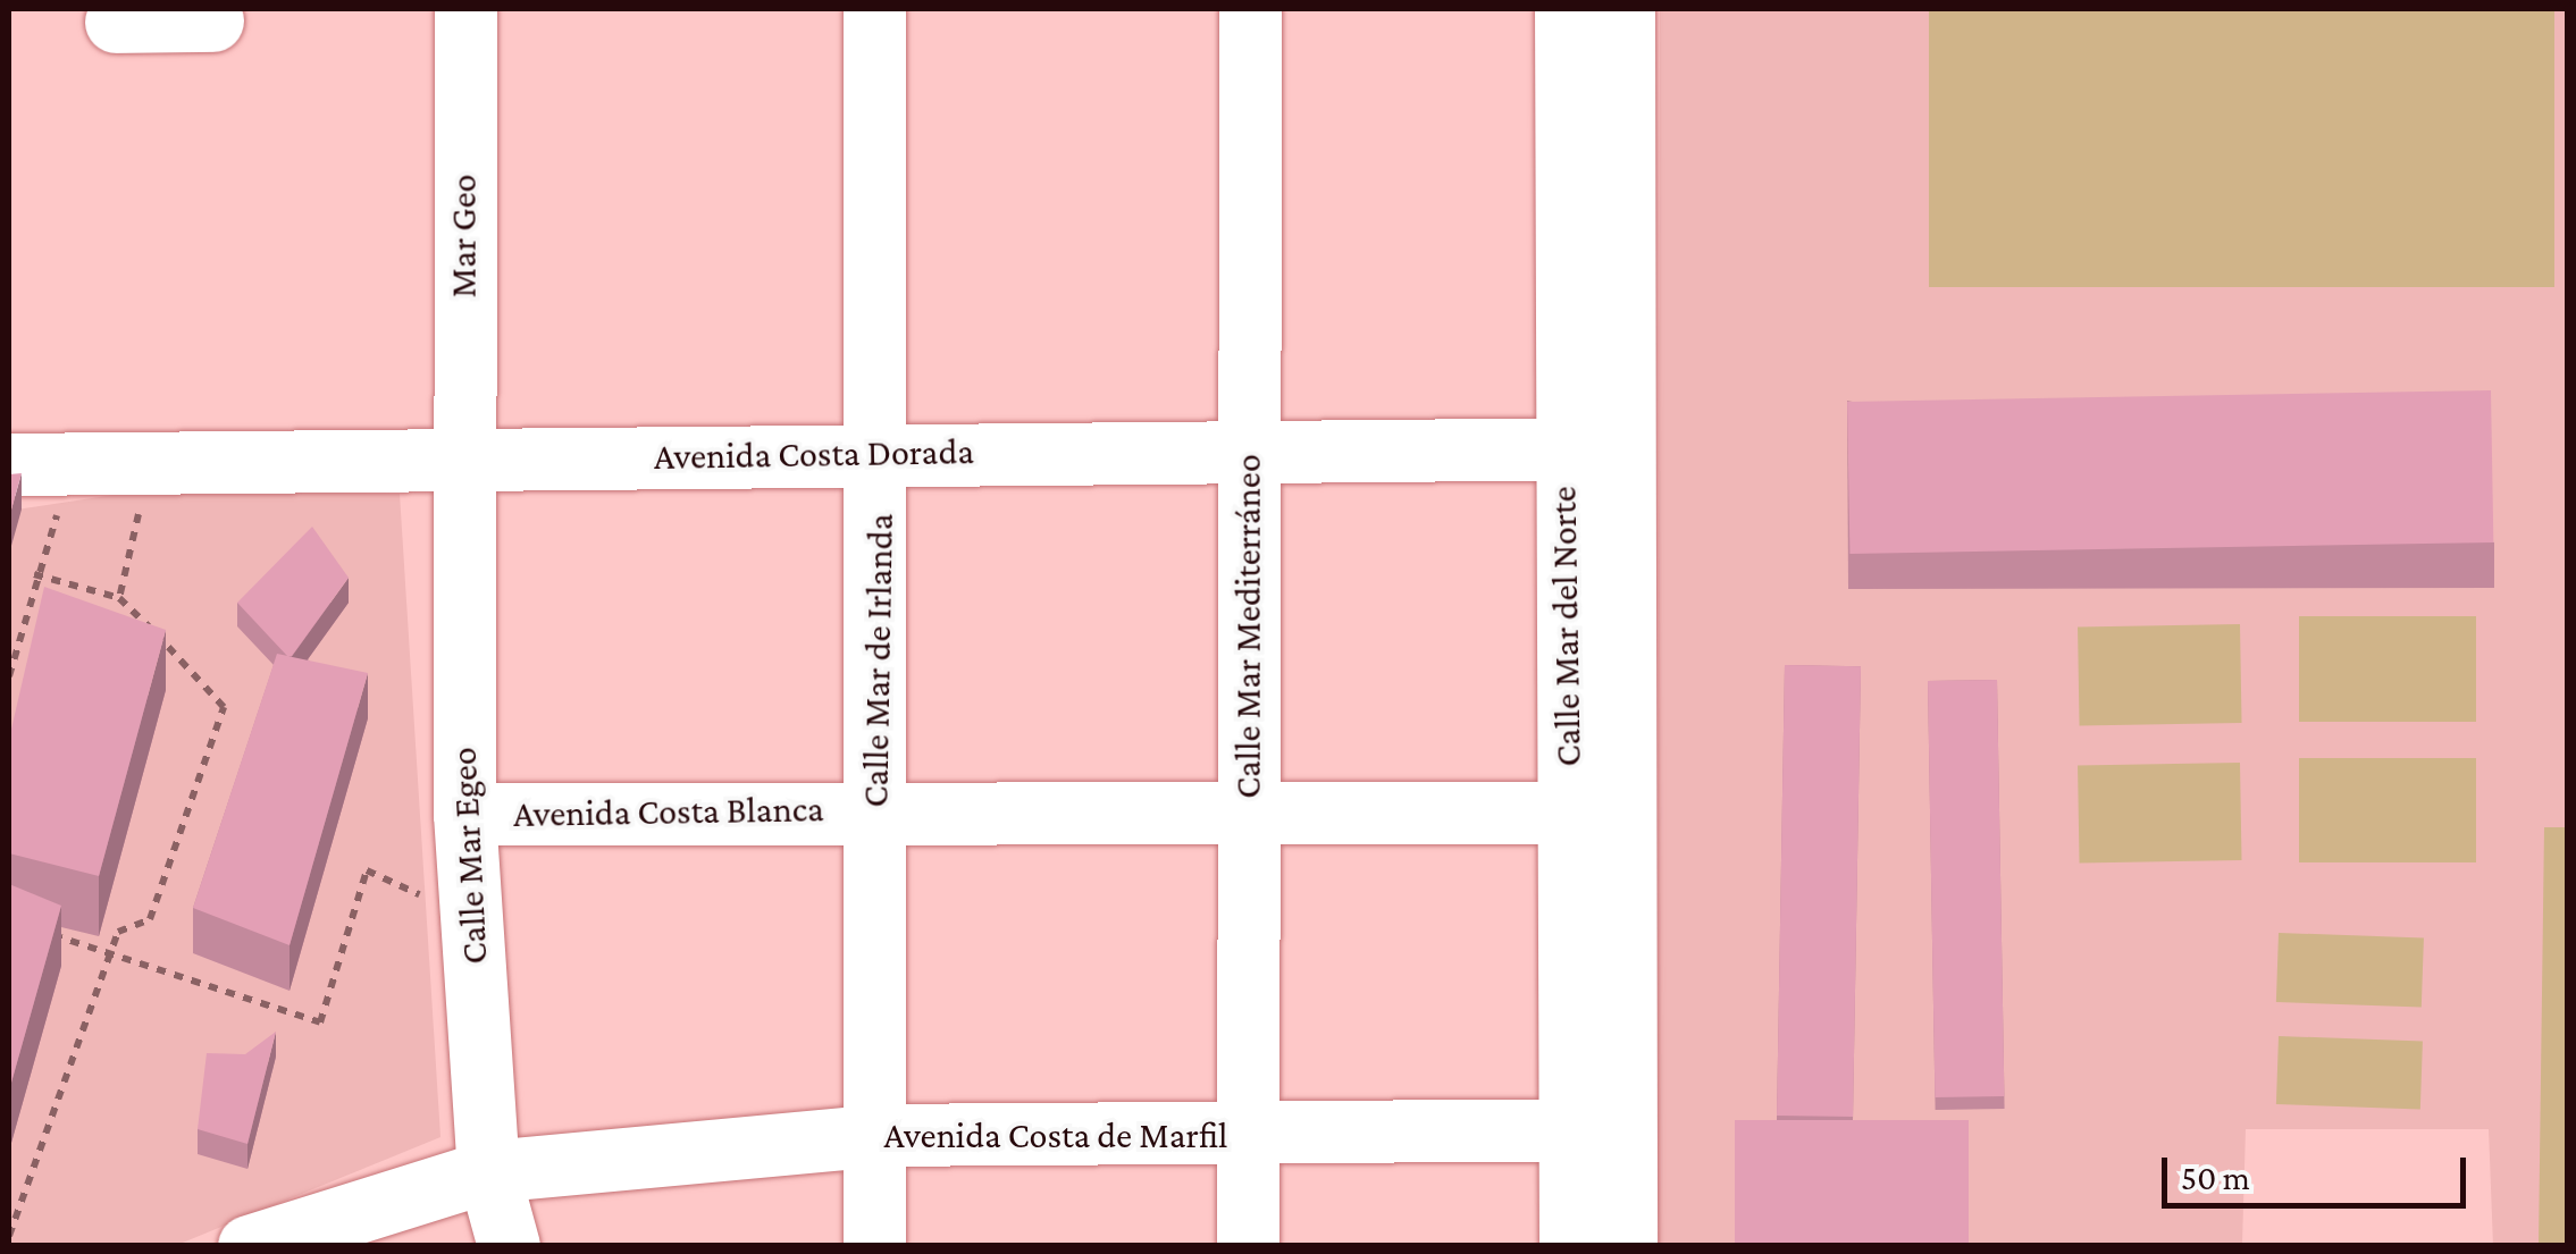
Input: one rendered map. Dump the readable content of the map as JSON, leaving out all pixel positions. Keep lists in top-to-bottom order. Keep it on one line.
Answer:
{"streets":{"street":["Mar Geo","Avenida Costa Dorada","Calle Mar Mediterráneo","Calle Mar del Norte","Calle Mar de Irlanda","Avenida Costa Blanca","Calle Mar Egeo","Avenida Costa de Marfil"]},"crossings":[["Mar Geo","Avenida Costa Dorada"],["Mar Geo","Calle Mar Egeo"],["Avenida Costa Dorada","Calle Mar Mediterráneo"],["Avenida Costa Dorada","Calle Mar del Norte"],["Avenida Costa Dorada","Calle Mar de Irlanda"],["Avenida Costa Dorada","Calle Mar Egeo"],["Calle Mar Mediterráneo","Avenida Costa Blanca"],["Calle Mar Mediterráneo","Avenida Costa de Marfil"],["Calle Mar del Norte","Avenida Costa Blanca"],["Calle Mar del Norte","Avenida Costa de Marfil"],["Calle Mar de Irlanda","Avenida Costa Blanca"],["Calle Mar de Irlanda","Avenida Costa de Marfil"],["Avenida Costa Blanca","Calle Mar Egeo"],["Calle Mar Egeo","Avenida Costa de Marfil"]],"scale_bar":"50 m"}
